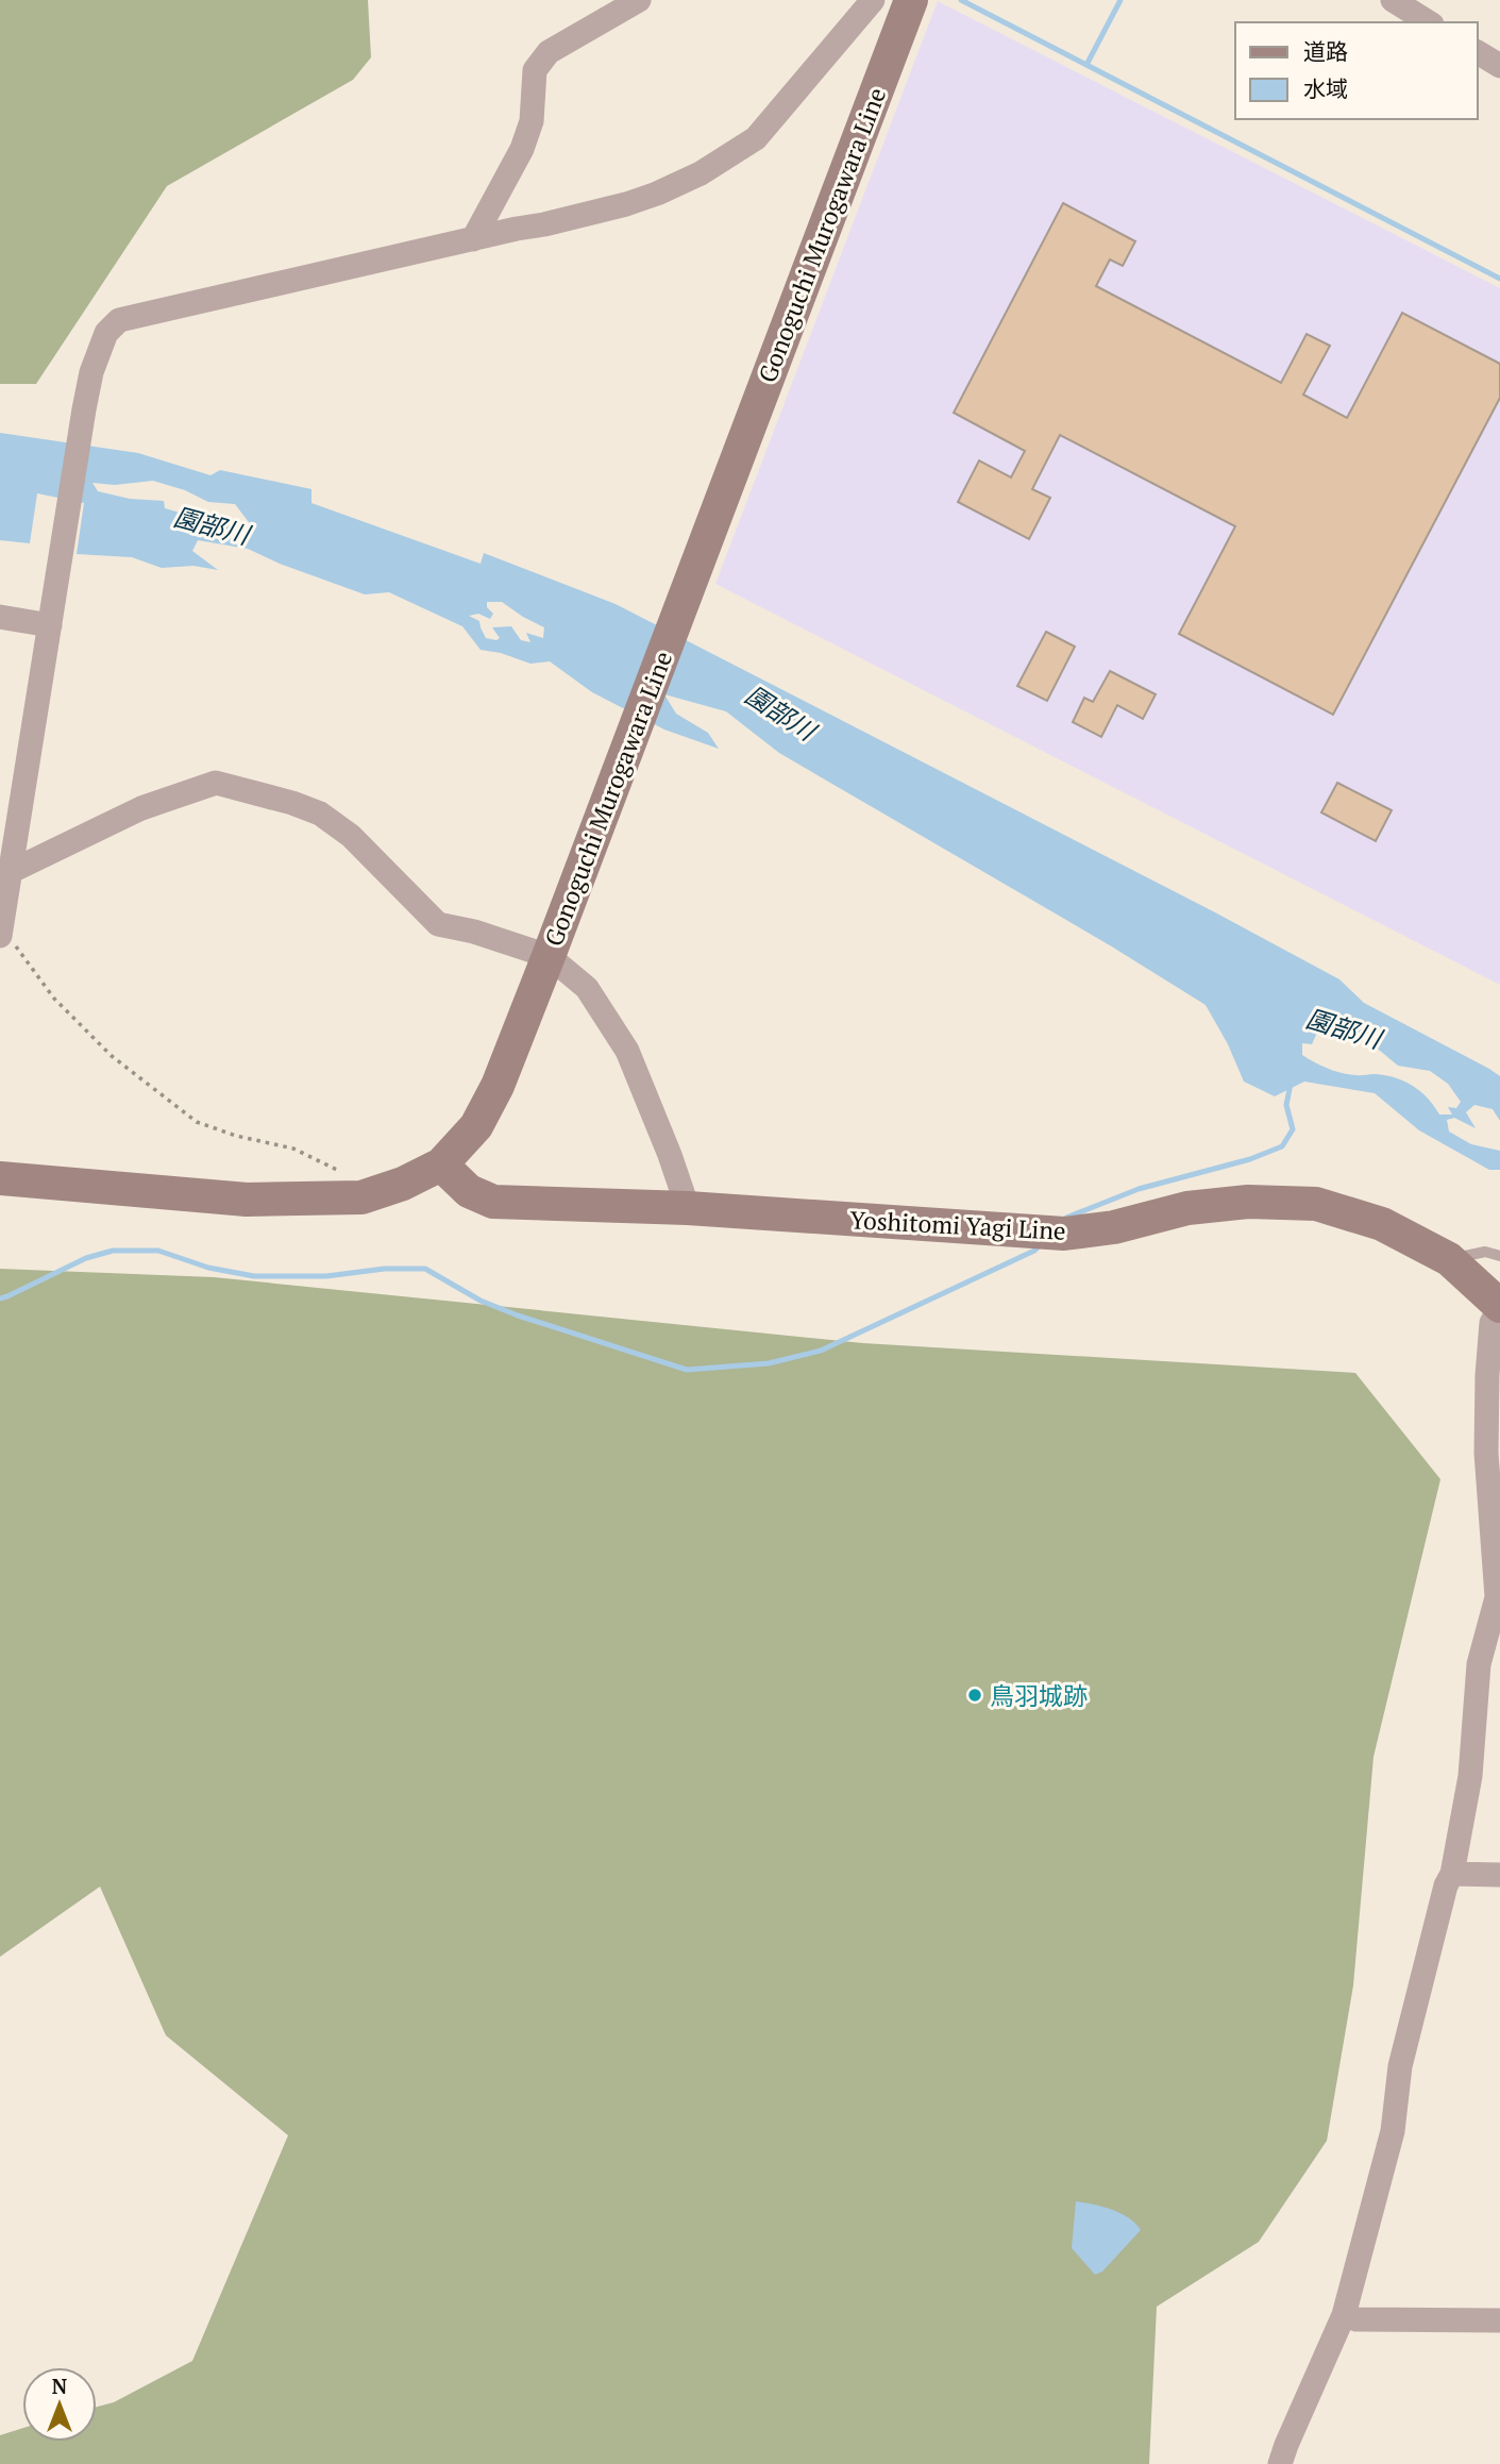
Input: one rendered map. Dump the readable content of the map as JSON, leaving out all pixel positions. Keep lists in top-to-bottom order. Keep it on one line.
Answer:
{"streets":{"main road":["Gonoguchi Murogawara Line","Yoshitomi Yagi Line"]},"crossings":[["Gonoguchi Murogawara Line","Yoshitomi Yagi Line"]],"water":["園部川"],"places":["鳥羽城跡"],"legend":["道路","水域"],"north":"top"}
